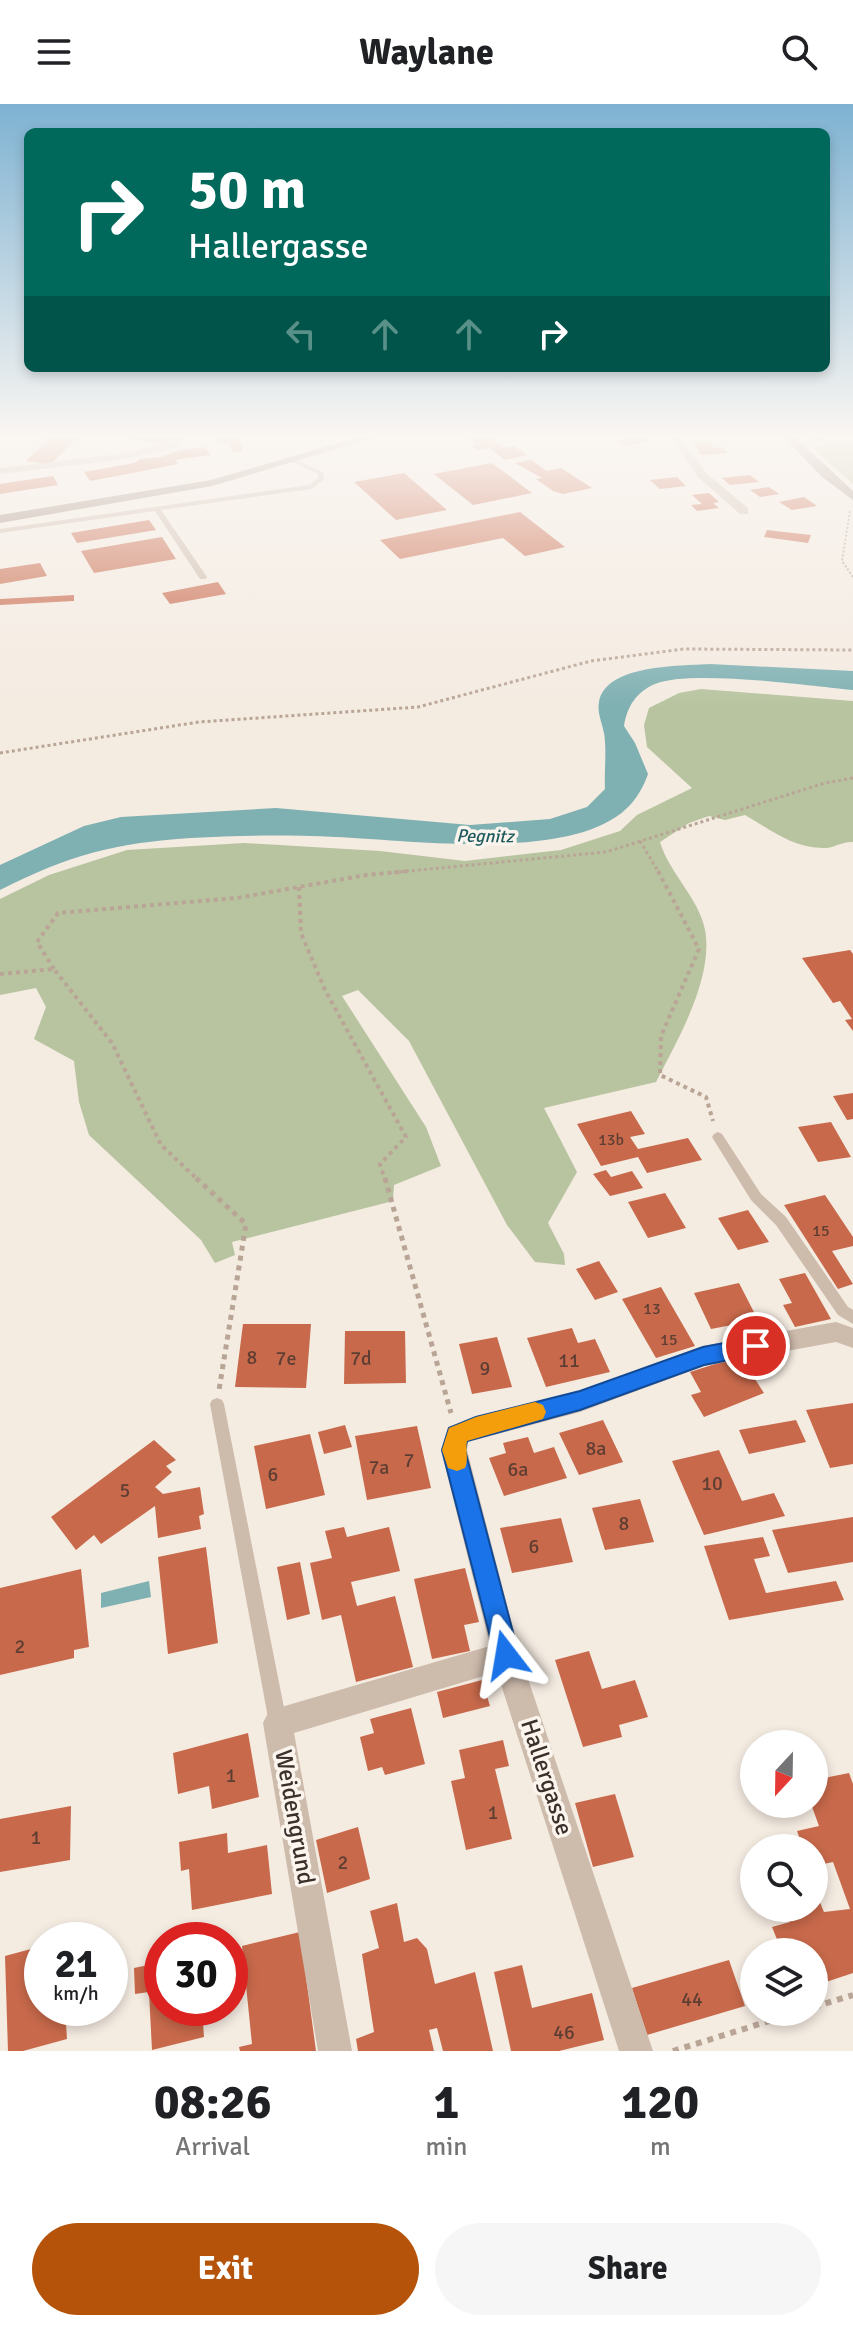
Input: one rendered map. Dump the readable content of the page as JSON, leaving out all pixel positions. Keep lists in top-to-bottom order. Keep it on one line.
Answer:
{"streets":{"street":["Hallergasse","Weidengrund"]},"crossings":[["Hallergasse","Weidengrund"]],"water":["Pegnitz"],"house_numbers":["13b","15","13","15","8","7e","7d","11","9","8a","7","7a","6a","6","10","5","8","6","2","1","1","1","2","44","46"],"north":"bottom","page":{"header":"Waylane","turn":["50 m","Hallergasse"],"speed":"21 km/h","limit":"30","eta":["08:26","Arrival","1","min","120","m"],"buttons":["Exit","Share"]}}
